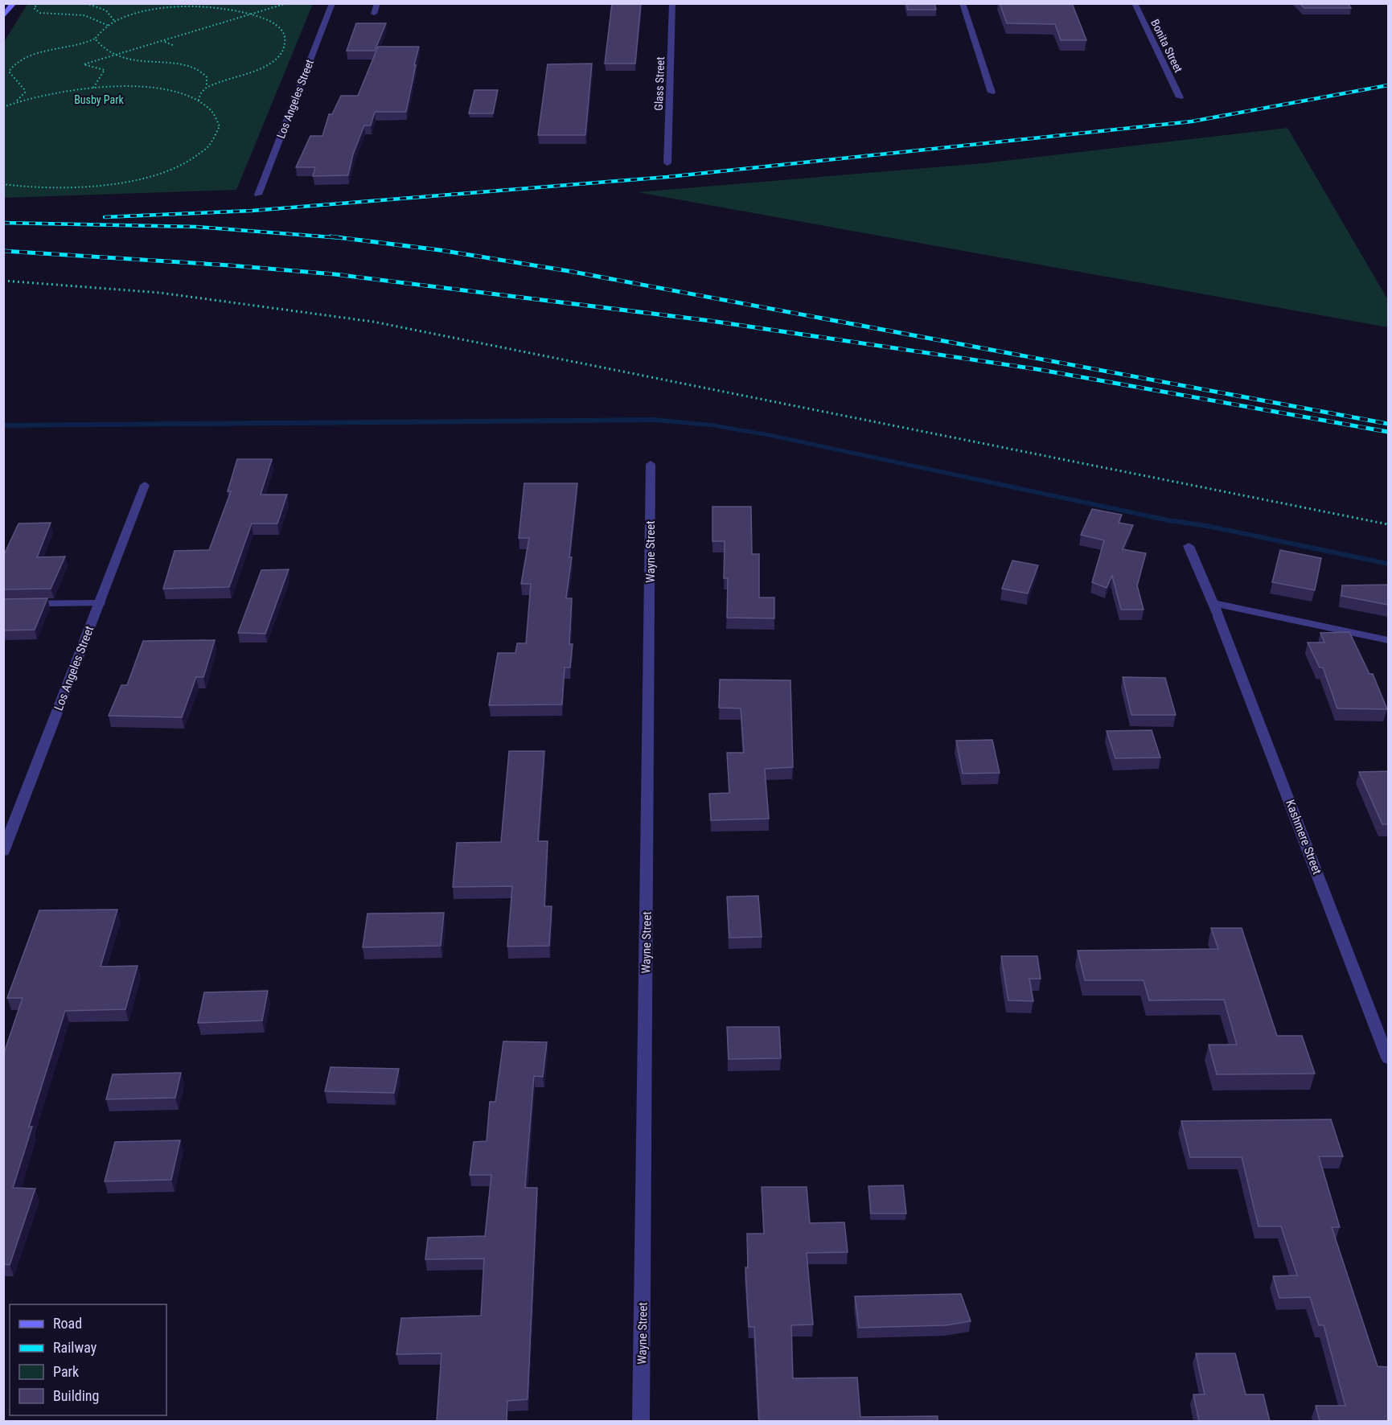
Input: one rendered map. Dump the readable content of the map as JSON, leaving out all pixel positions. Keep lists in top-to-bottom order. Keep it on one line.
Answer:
{"streets":{"street":["Bonita Street","Glass Street","Los Angeles Street","Wayne Street","Kashmere Street"]},"parks":["Busby Park"],"legend":["Road","Railway","Park","Building"]}
